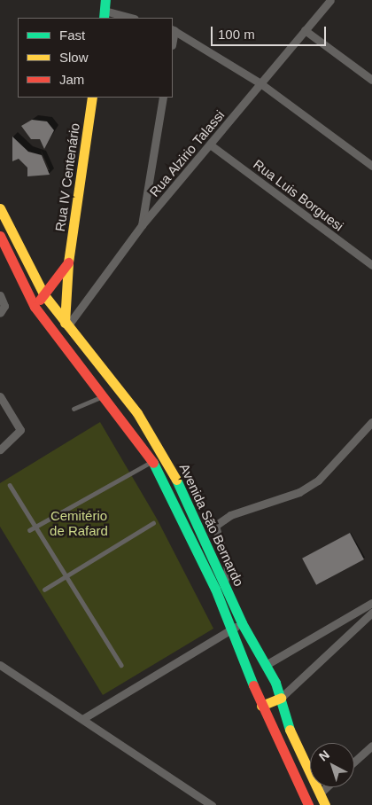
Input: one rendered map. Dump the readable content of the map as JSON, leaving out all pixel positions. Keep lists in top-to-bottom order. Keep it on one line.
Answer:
{"streets":{"main road":["Rua IV Centenário","Avenida São Bernardo"],"street":["Rua Alzirio Talassi","Rua Luis Borguesi"]},"crossings":[["Rua Alzirio Talassi","Rua IV Centenário"],["Rua Alzirio Talassi","Rua Luis Borguesi"],["Rua Alzirio Talassi","Avenida São Bernardo"],["Rua IV Centenário","Avenida São Bernardo"]],"parks":["Cemitério de Rafard"],"legend":["Fast","Slow","Jam"],"scale_bar":"100 m","north":"top left"}
